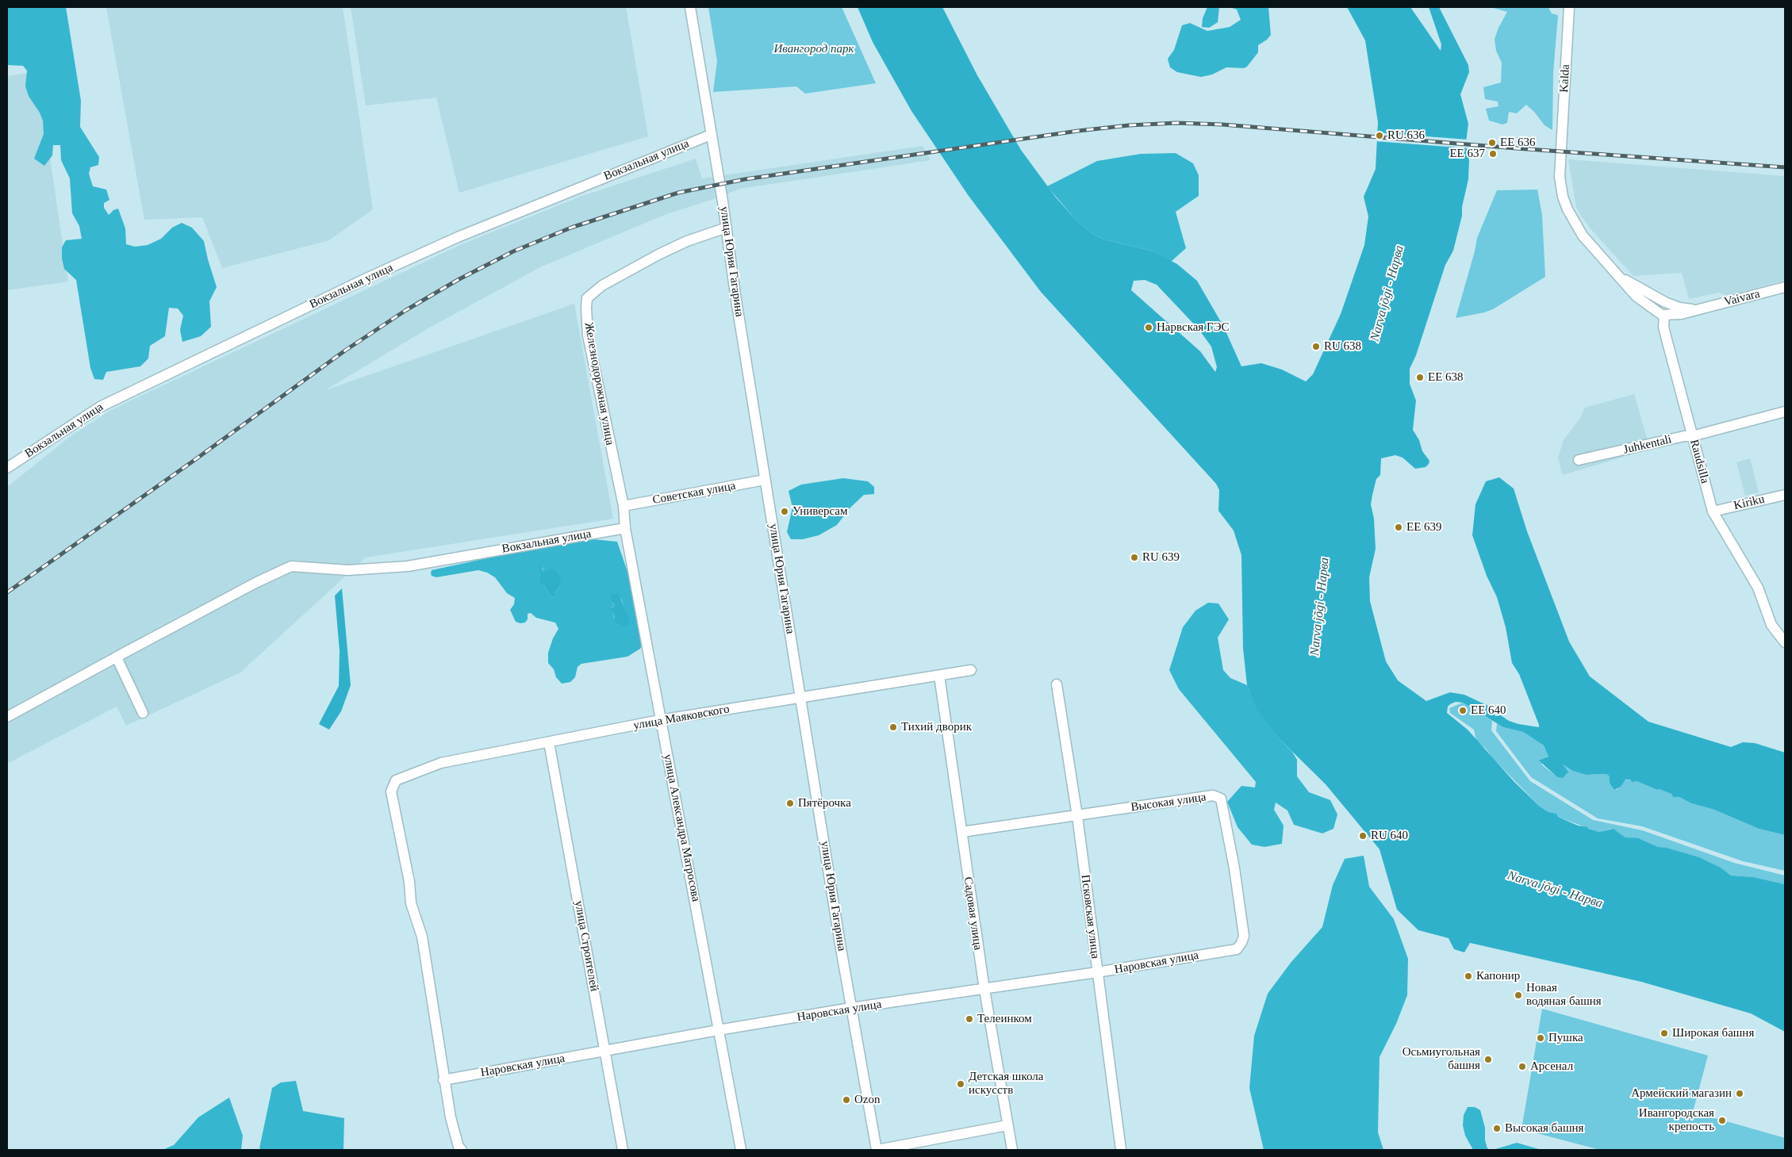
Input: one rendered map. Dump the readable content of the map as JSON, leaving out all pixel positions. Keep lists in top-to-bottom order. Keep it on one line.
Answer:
{"streets":{"street":["Kalda","Вокзальная улица","улица Юрия Гагарина","Vaivara","Железнодорожная улица","Juhkentali","Raudsilla","Советская улица","Kiriku","улица Маяковского","Высокая улица","улица Александра Матросова","Садовая улица","Псковская улица","улица Строителей","Наровская улица"]},"crossings":[["Kalda","Vaivara"],["Вокзальная улица","улица Юрия Гагарина"],["Вокзальная улица","улица Александра Матросова"],["улица Юрия Гагарина","Железнодорожная улица"],["улица Юрия Гагарина","Советская улица"],["улица Юрия Гагарина","улица Маяковского"],["улица Юрия Гагарина","Наровская улица"],["Vaivara","Raudsilla"],["Железнодорожная улица","Советская улица"],["Железнодорожная улица","улица Александра Матросова"],["Juhkentali","Raudsilla"],["Raudsilla","Kiriku"],["Советская улица","улица Александра Матросова"],["улица Маяковского","улица Александра Матросова"],["улица Маяковского","Садовая улица"],["улица Маяковского","улица Строителей"],["улица Маяковского","Наровская улица"],["Высокая улица","Садовая улица"],["Высокая улица","Псковская улица"],["Высокая улица","Наровская улица"],["улица Александра Матросова","Наровская улица"],["Садовая улица","Наровская улица"],["Псковская улица","Наровская улица"],["улица Строителей","Наровская улица"]],"water":["Narva jõgi - Нарва"],"parks":["Ивангород парк"],"places":["RU 636","EE 636","EE 637","Нарвская ГЭС","RU 638","EE 638","Универсам","EE 639","RU 639","EE 640","Тихий дворик","Пятёрочка","RU 640","Капонир","Новая водяная башня","Телеинком","Широкая башня","Пушка","Осьмиугольная башня","Арсенал","Детская школа искусств","Армейский магазин","Ozon","Ивангородская крепость","Высокая башня"]}
